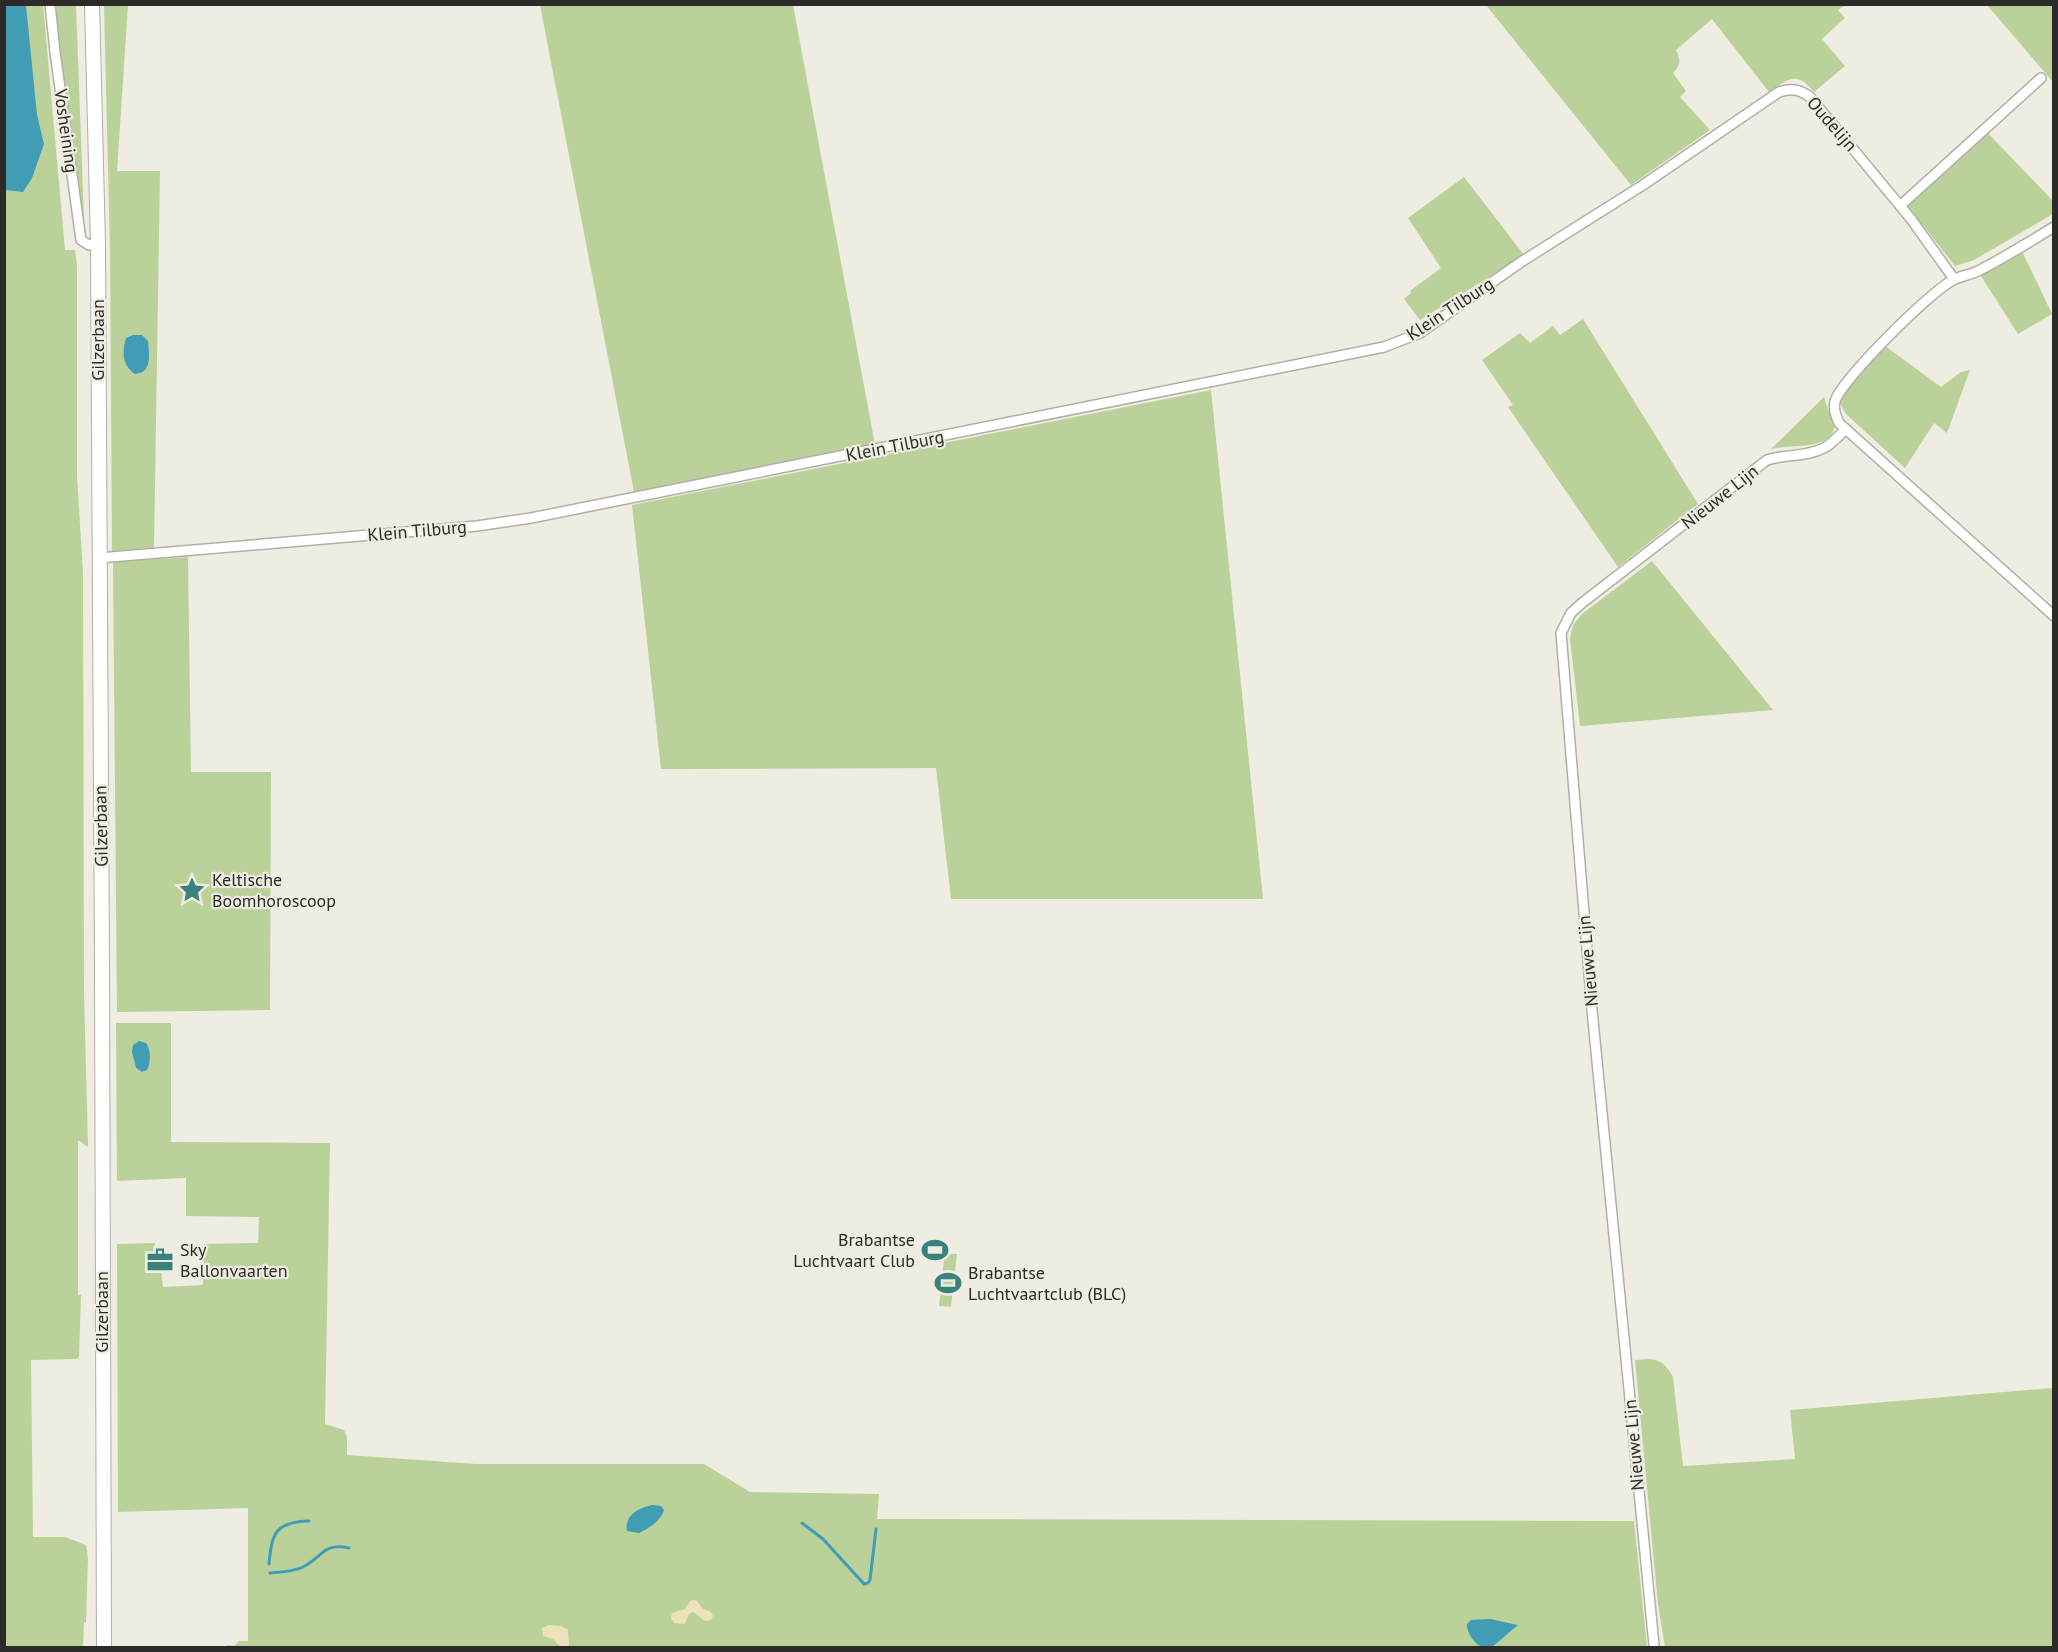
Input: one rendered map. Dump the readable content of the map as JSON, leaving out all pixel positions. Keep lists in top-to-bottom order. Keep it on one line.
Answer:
{"streets":{"street":["Oudelijn","Vosheining","Klein Tilburg","Gilzerbaan","Nieuwe Lijn"]},"crossings":[["Oudelijn","Klein Tilburg"],["Vosheining","Gilzerbaan"],["Klein Tilburg","Gilzerbaan"]],"places":{"place":["Keltische Boomhoroscoop"],"sports":["Brabantse Luchtvaart Club","Brabantse Luchtvaartclub (BLC)"],"office":["Sky Ballonvaarten"]}}
